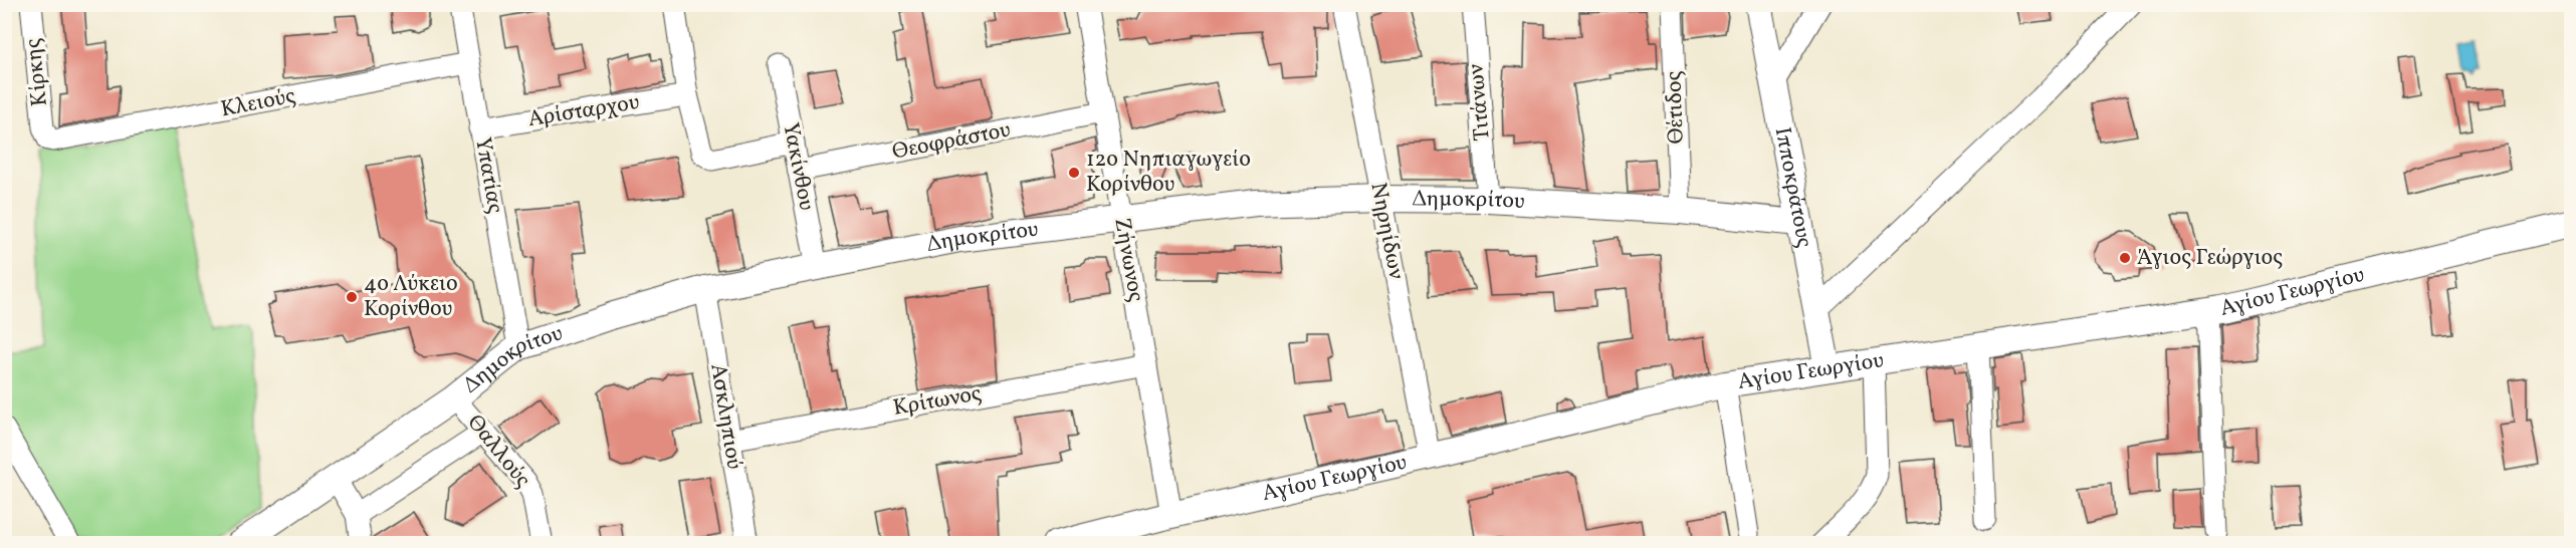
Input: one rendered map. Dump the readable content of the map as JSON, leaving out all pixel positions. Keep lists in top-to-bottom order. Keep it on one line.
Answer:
{"streets":{"street":["Κίρκης","Τιτάνων","Κλειούς","Θέτιδος","Αρίσταρχου","Θεοφράστου","Υακίνθου","Υπατίας","Ιπποκράτους","Δημοκρίτου","Νηρηίδων","Ζήνωνος","Αγίου Γεωργίου","Κρίτωνος","Ασκληπιού","Θαλλούς"]},"crossings":[["Κίρκης","Κλειούς"],["Τιτάνων","Δημοκρίτου"],["Κλειούς","Υπατίας"],["Θέτιδος","Δημοκρίτου"],["Αρίσταρχου","Υπατίας"],["Θεοφράστου","Υακίνθου"],["Θεοφράστου","Ζήνωνος"],["Υακίνθου","Δημοκρίτου"],["Υπατίας","Δημοκρίτου"],["Ιπποκράτους","Δημοκρίτου"],["Ιπποκράτους","Αγίου Γεωργίου"],["Δημοκρίτου","Νηρηίδων"],["Δημοκρίτου","Ζήνωνος"],["Δημοκρίτου","Ασκληπιού"],["Δημοκρίτου","Θαλλούς"],["Νηρηίδων","Αγίου Γεωργίου"],["Ζήνωνος","Αγίου Γεωργίου"],["Ζήνωνος","Κρίτωνος"],["Κρίτωνος","Ασκληπιού"]],"places":["12ο Νηπιαγωγείο Κορίνθου","Άγιος Γεώργιος","4ο Λύκειο Κορίνθου"]}
